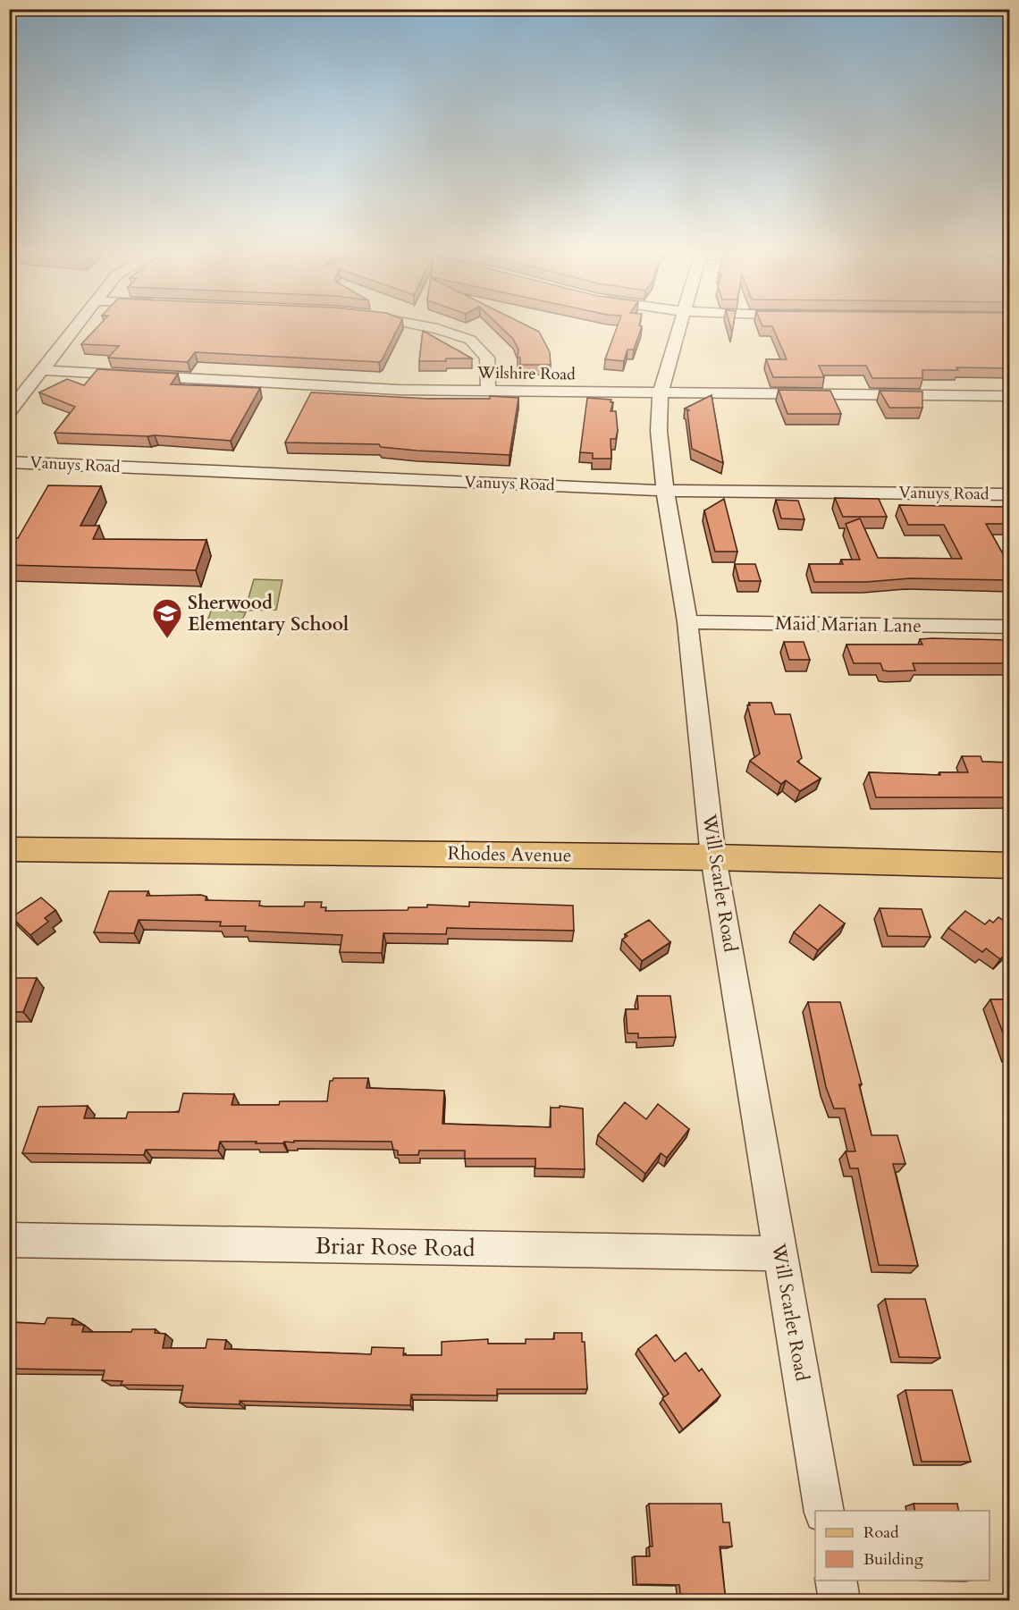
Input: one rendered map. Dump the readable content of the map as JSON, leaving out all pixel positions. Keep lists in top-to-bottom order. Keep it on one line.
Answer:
{"streets":{"main road":["Rhodes Avenue"],"street":["Wilshire Road","Vanuys Road","Maid Marian Lane","Will Scarlet Road","Briar Rose Road"]},"crossings":[["Wilshire Road","Will Scarlet Road"],["Vanuys Road","Will Scarlet Road"],["Maid Marian Lane","Will Scarlet Road"],["Rhodes Avenue","Will Scarlet Road"],["Will Scarlet Road","Briar Rose Road"]],"places":{"school or university":["Sherwood Elementary School"]},"legend":["Road","Building"]}
